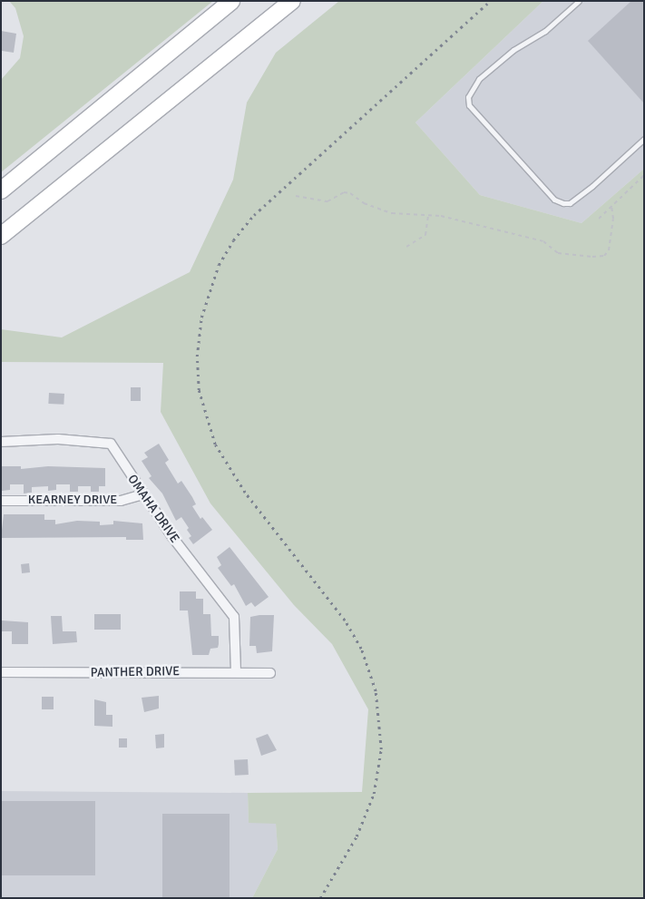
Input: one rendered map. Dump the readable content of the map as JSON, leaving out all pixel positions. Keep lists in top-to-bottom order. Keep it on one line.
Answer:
{"streets":{"street":["KEARNEY DRIVE","OMAHA DRIVE","PANTHER DRIVE"]},"crossings":[["KEARNEY DRIVE","OMAHA DRIVE"],["OMAHA DRIVE","PANTHER DRIVE"]]}
